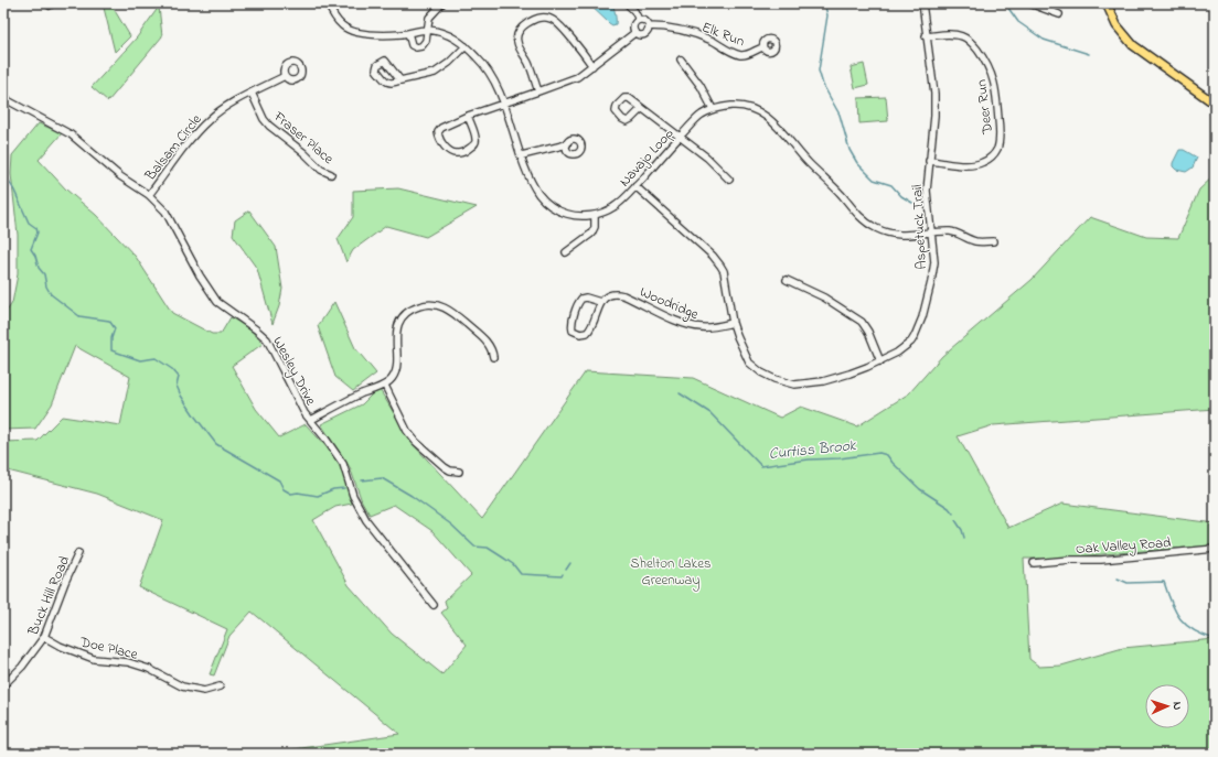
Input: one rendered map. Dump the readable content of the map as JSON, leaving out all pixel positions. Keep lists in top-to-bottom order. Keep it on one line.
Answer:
{"streets":{"street":["Elk Run","Deer Run","Fraser Place","Balsam Circle","Navajo Loop","Aspetuck Trail","Woodridge","Wesley Drive","Oak Valley Road","Buck Hill Road","Doe Place"]},"crossings":[["Deer Run","Aspetuck Trail"],["Fraser Place","Balsam Circle"],["Balsam Circle","Wesley Drive"],["Navajo Loop","Aspetuck Trail"],["Aspetuck Trail","Woodridge"],["Buck Hill Road","Doe Place"]],"water":["Curtiss Brook"],"parks":["Shelton Lakes Greenway"],"north":"right"}
